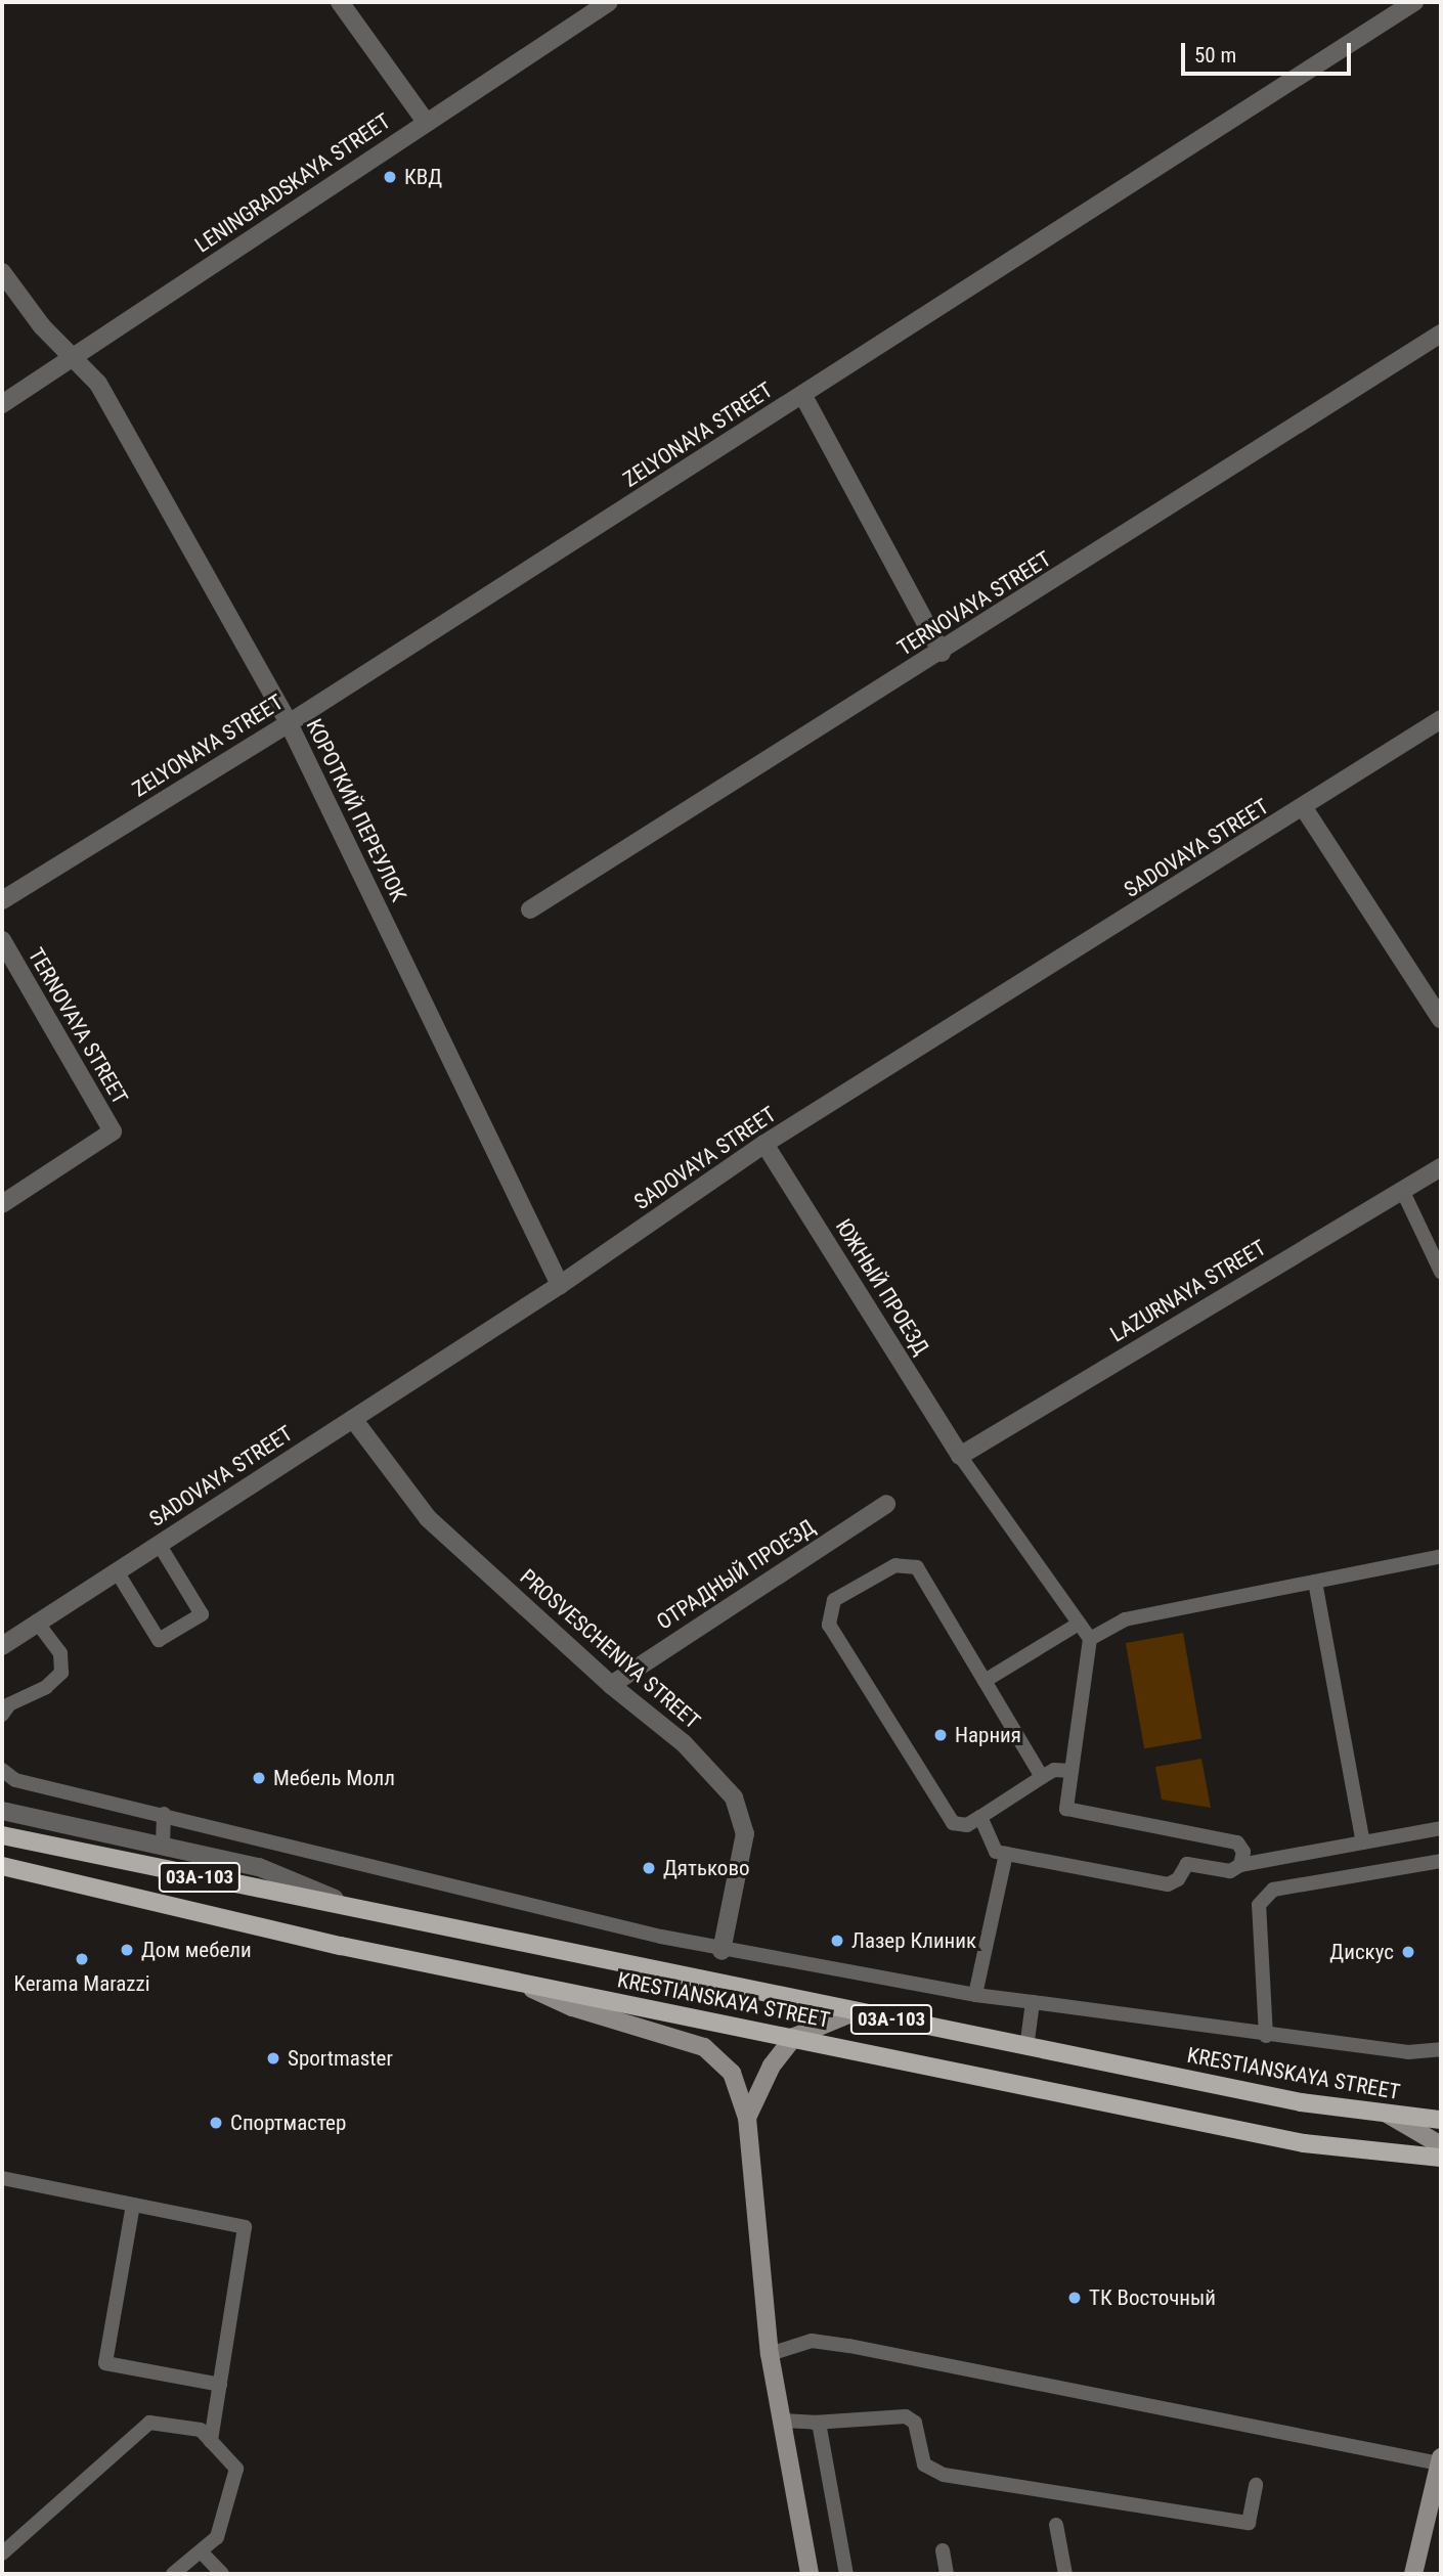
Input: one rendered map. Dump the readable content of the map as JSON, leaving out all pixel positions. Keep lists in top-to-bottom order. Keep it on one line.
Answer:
{"streets":{"main road":["03А-103","KRESTIANSKAYA STREET"],"street":["LENINGRADSKAYA STREET","ZELYONAYA STREET","TERNOVAYA STREET","КОРОТКИЙ ПЕРЕУЛОК","SADOVAYA STREET","ЮЖНЫЙ ПРОЕЗД","LAZURNAYA STREET","ОТРАДНЫЙ ПРОЕЗД","PROSVESCHENIYA STREET"]},"crossings":[["LENINGRADSKAYA STREET","КОРОТКИЙ ПЕРЕУЛОК"],["ZELYONAYA STREET","КОРОТКИЙ ПЕРЕУЛОК"],["КОРОТКИЙ ПЕРЕУЛОК","SADOVAYA STREET"],["SADOVAYA STREET","ЮЖНЫЙ ПРОЕЗД"],["SADOVAYA STREET","PROSVESCHENIYA STREET"],["ЮЖНЫЙ ПРОЕЗД","LAZURNAYA STREET"],["ОТРАДНЫЙ ПРОЕЗД","PROSVESCHENIYA STREET"]],"places":["КВД","Нарния","Мебель Молл","Дятьково","Лазер Клиник","Дом мебели","Дискус","Kerama Marazzi","Sportmaster","Спортмастер","ТК Восточный"],"scale_bar":"50 m"}
